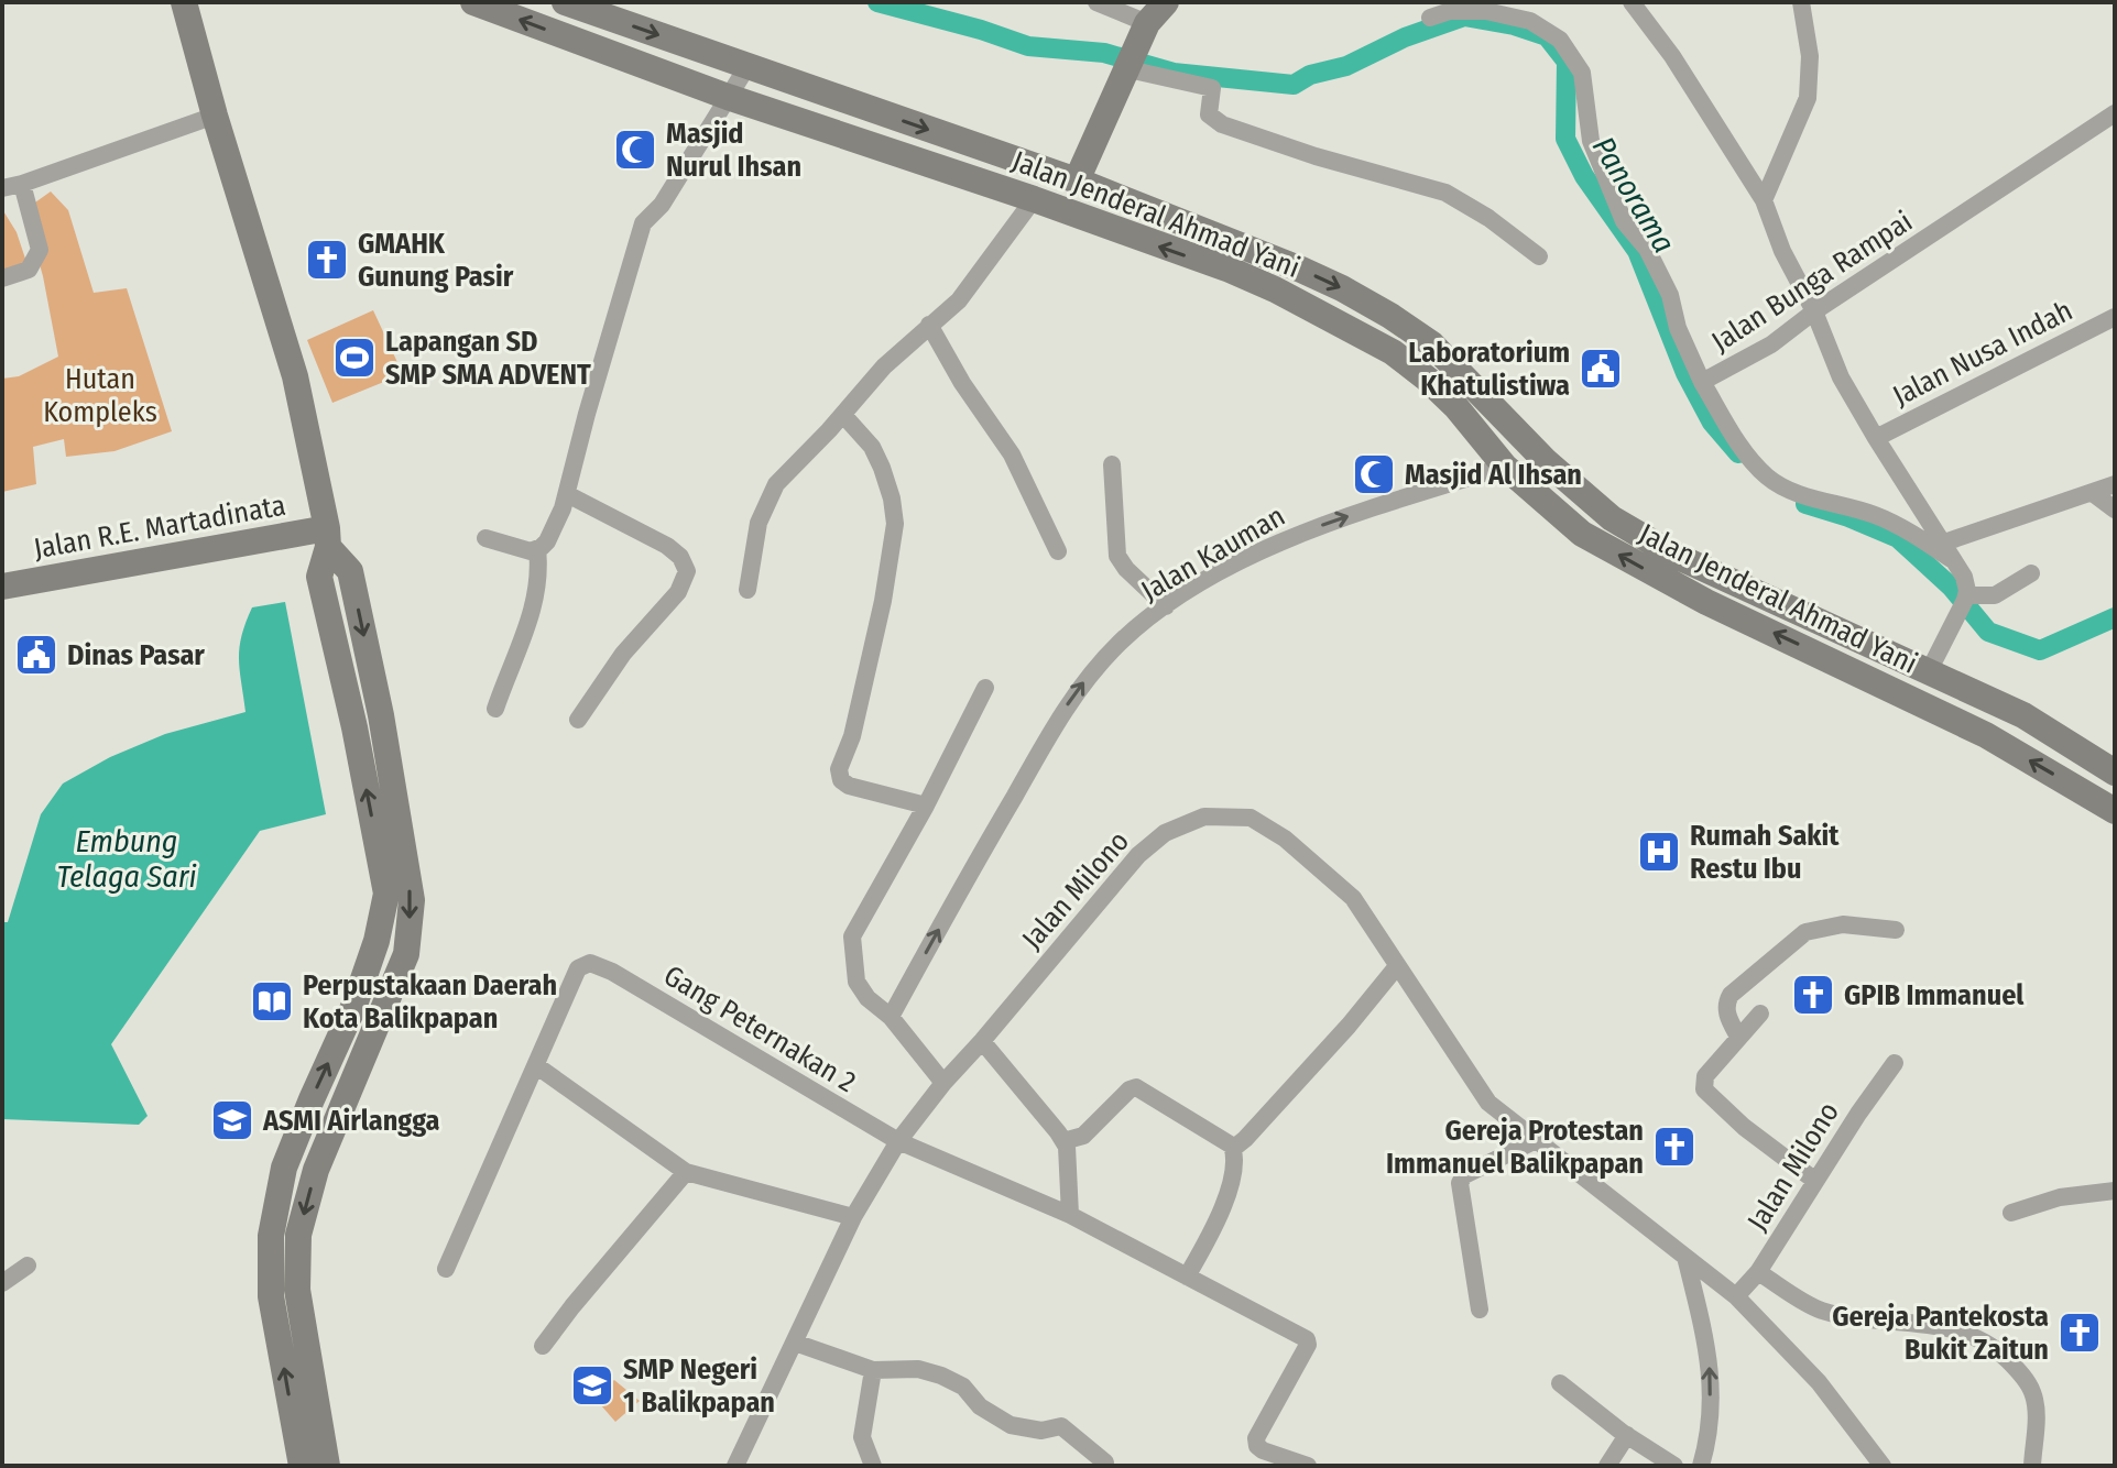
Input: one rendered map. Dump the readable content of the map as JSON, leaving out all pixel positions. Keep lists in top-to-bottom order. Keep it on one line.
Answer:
{"streets":{"main road":["Jalan Jenderal Ahmad Yani","Jalan R.E. Martadinata"],"street":["Jalan Bunga Rampai","Jalan Nusa Indah","Jalan Kauman","Jalan Milono","Gang Peternakan 2"]},"crossings":[["Jalan Jenderal Ahmad Yani","Jalan Kauman"],["Jalan Milono","Gang Peternakan 2"]],"one_way":["Jalan Kauman"],"water":["Panorama","Embung Telaga Sari"],"parks":["Hutan Kompleks"],"places":{"mosque":["Masjid Nurul Ihsan","Masjid Al Ihsan"],"church":["GMAHK Gunung Pasir","GPIB Immanuel","Gereja Protestan Immanuel Balikpapan","Gereja Pantekosta Bukit Zaitun"],"sports":["Lapangan SD SMP SMA ADVENT"],"public building":["Laboratorium Khatulistiwa","Dinas Pasar"],"hospital":["Rumah Sakit Restu Ibu"],"library":["Perpustakaan Daerah Kota Balikpapan"],"school or university":["ASMI Airlangga","SMP Negeri 1 Balikpapan"]}}
